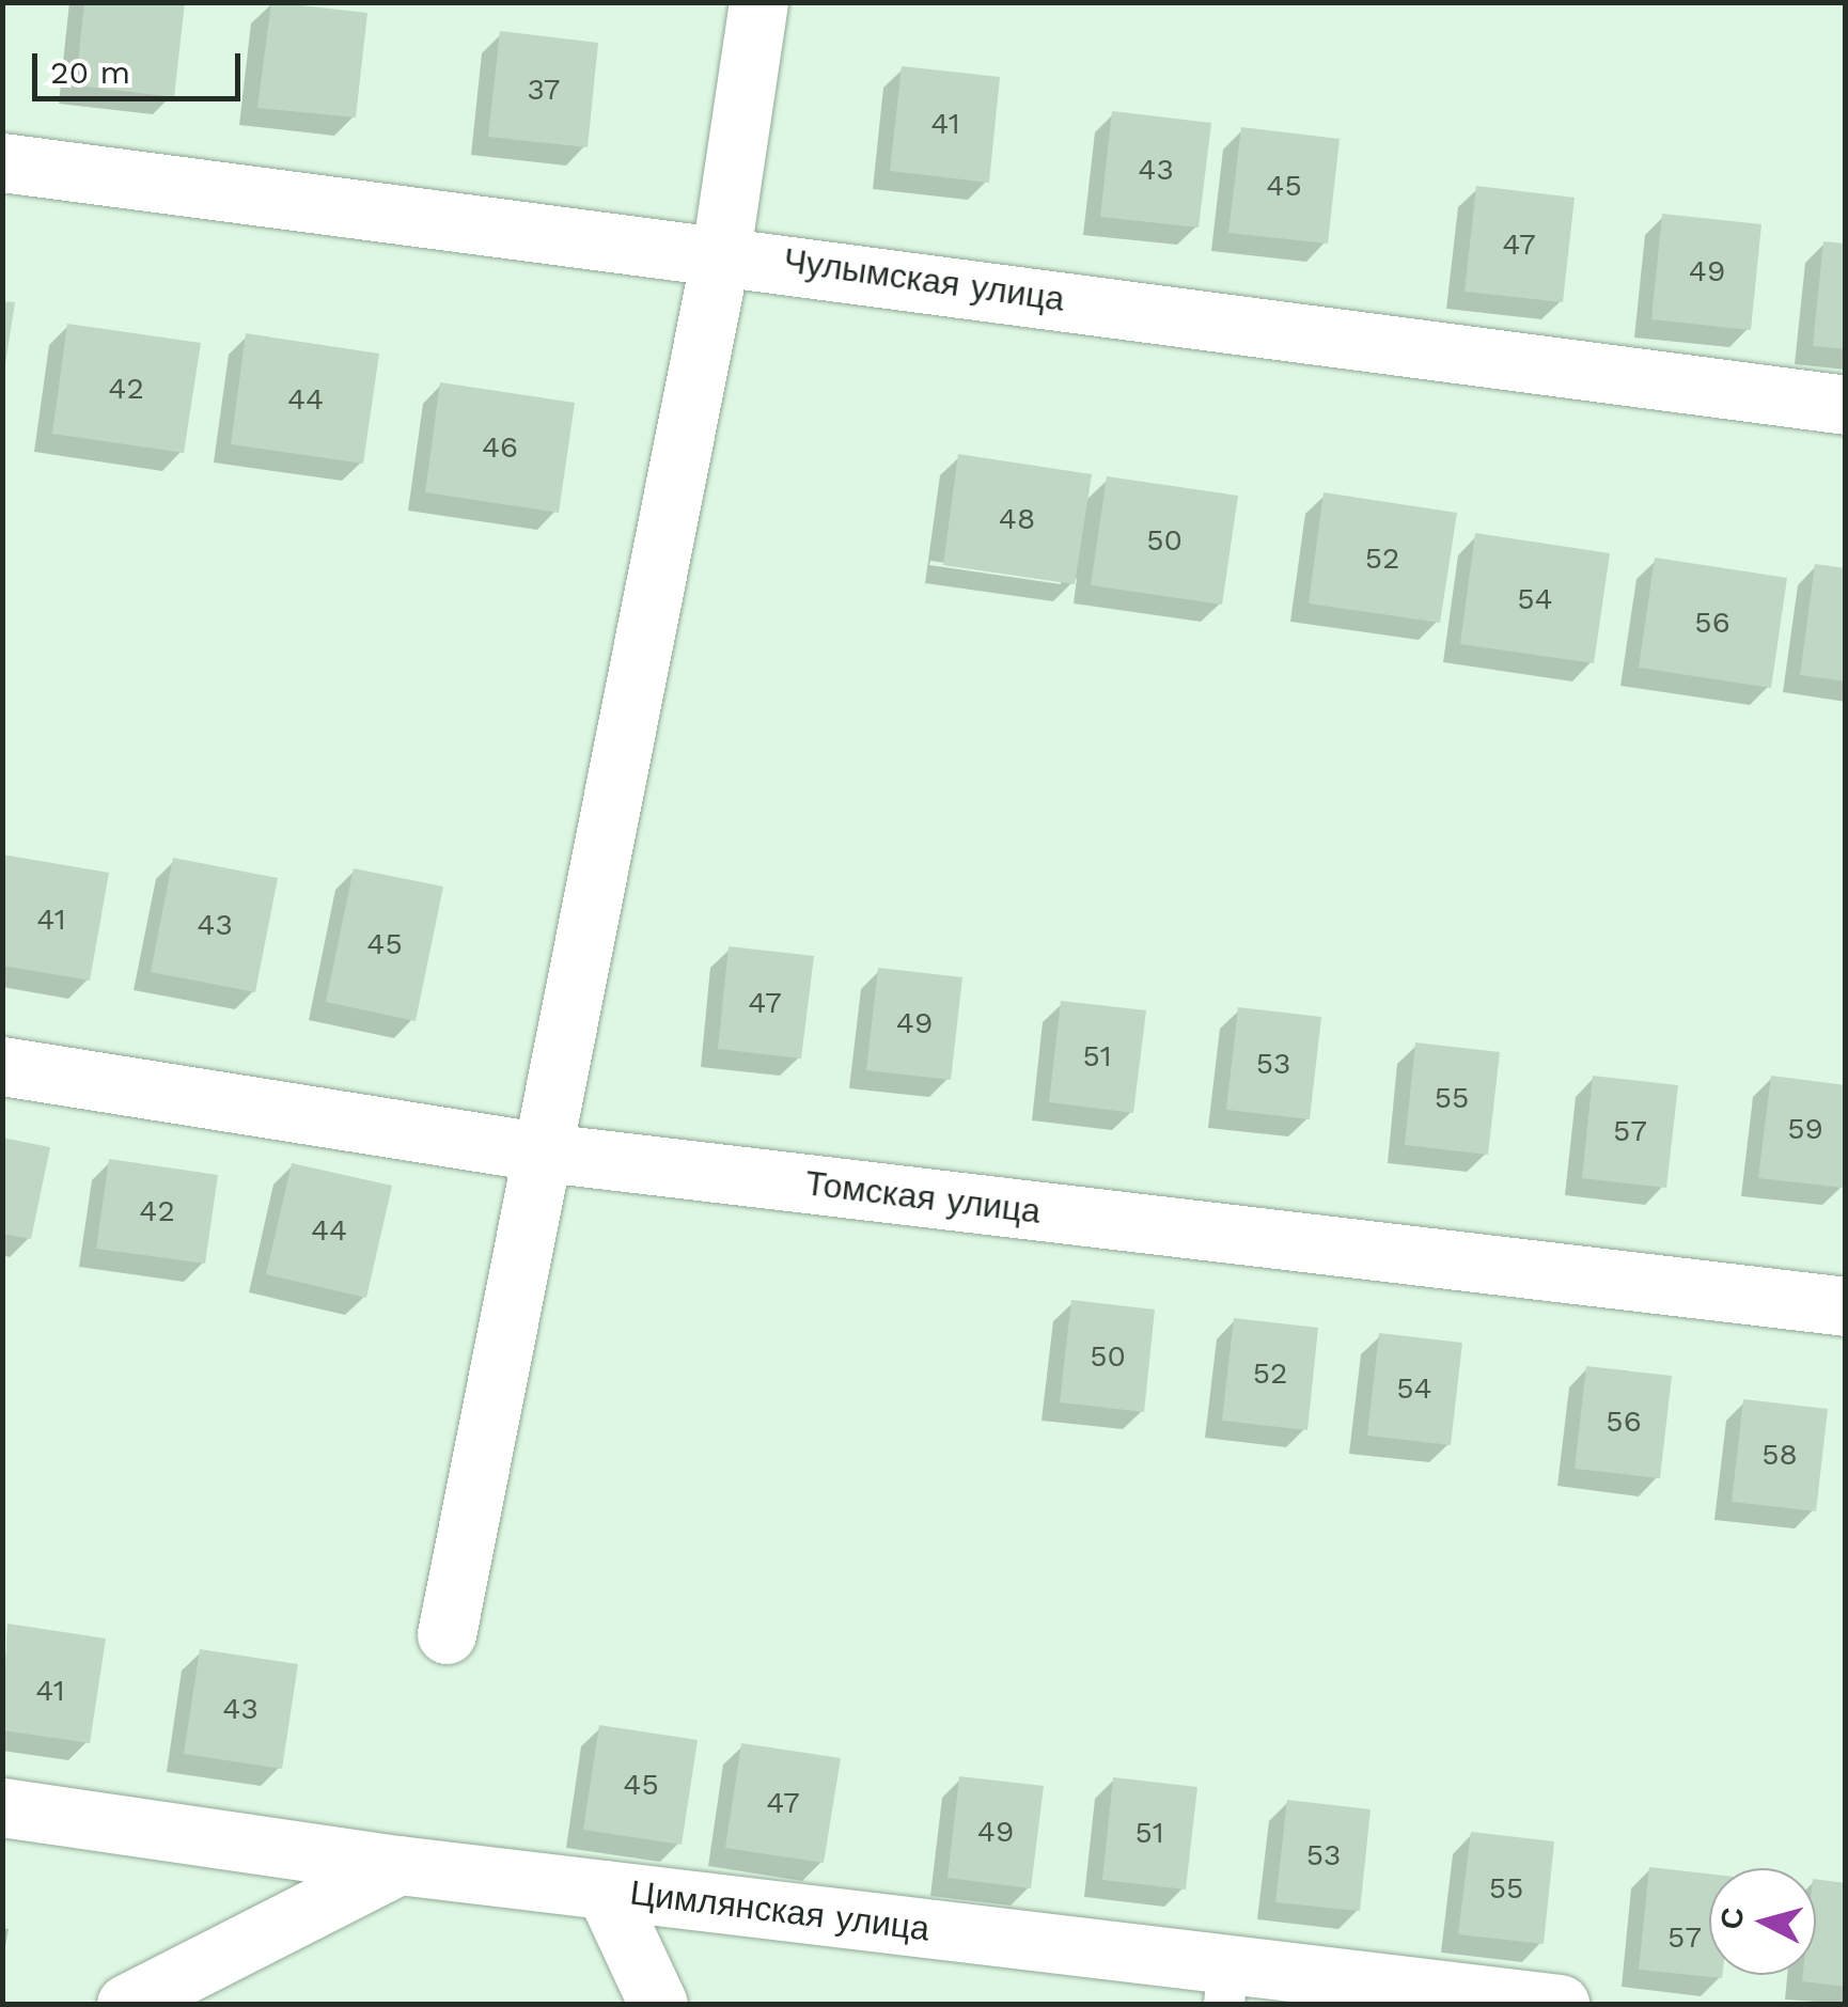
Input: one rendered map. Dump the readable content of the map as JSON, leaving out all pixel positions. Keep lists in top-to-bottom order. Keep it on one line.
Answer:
{"streets":{"street":["Чулымская улица","Томская улица","Цимлянская улица"]},"house_numbers":["37","41","43","45","47","49","42","44","46","48","50","52","54","56","41","43","45","47","49","51","53","55","59","57","42","44","50","52","54","56","58","41","43","45","47","49","51","53","55","57"],"scale_bar":"20 m","north":"left"}
